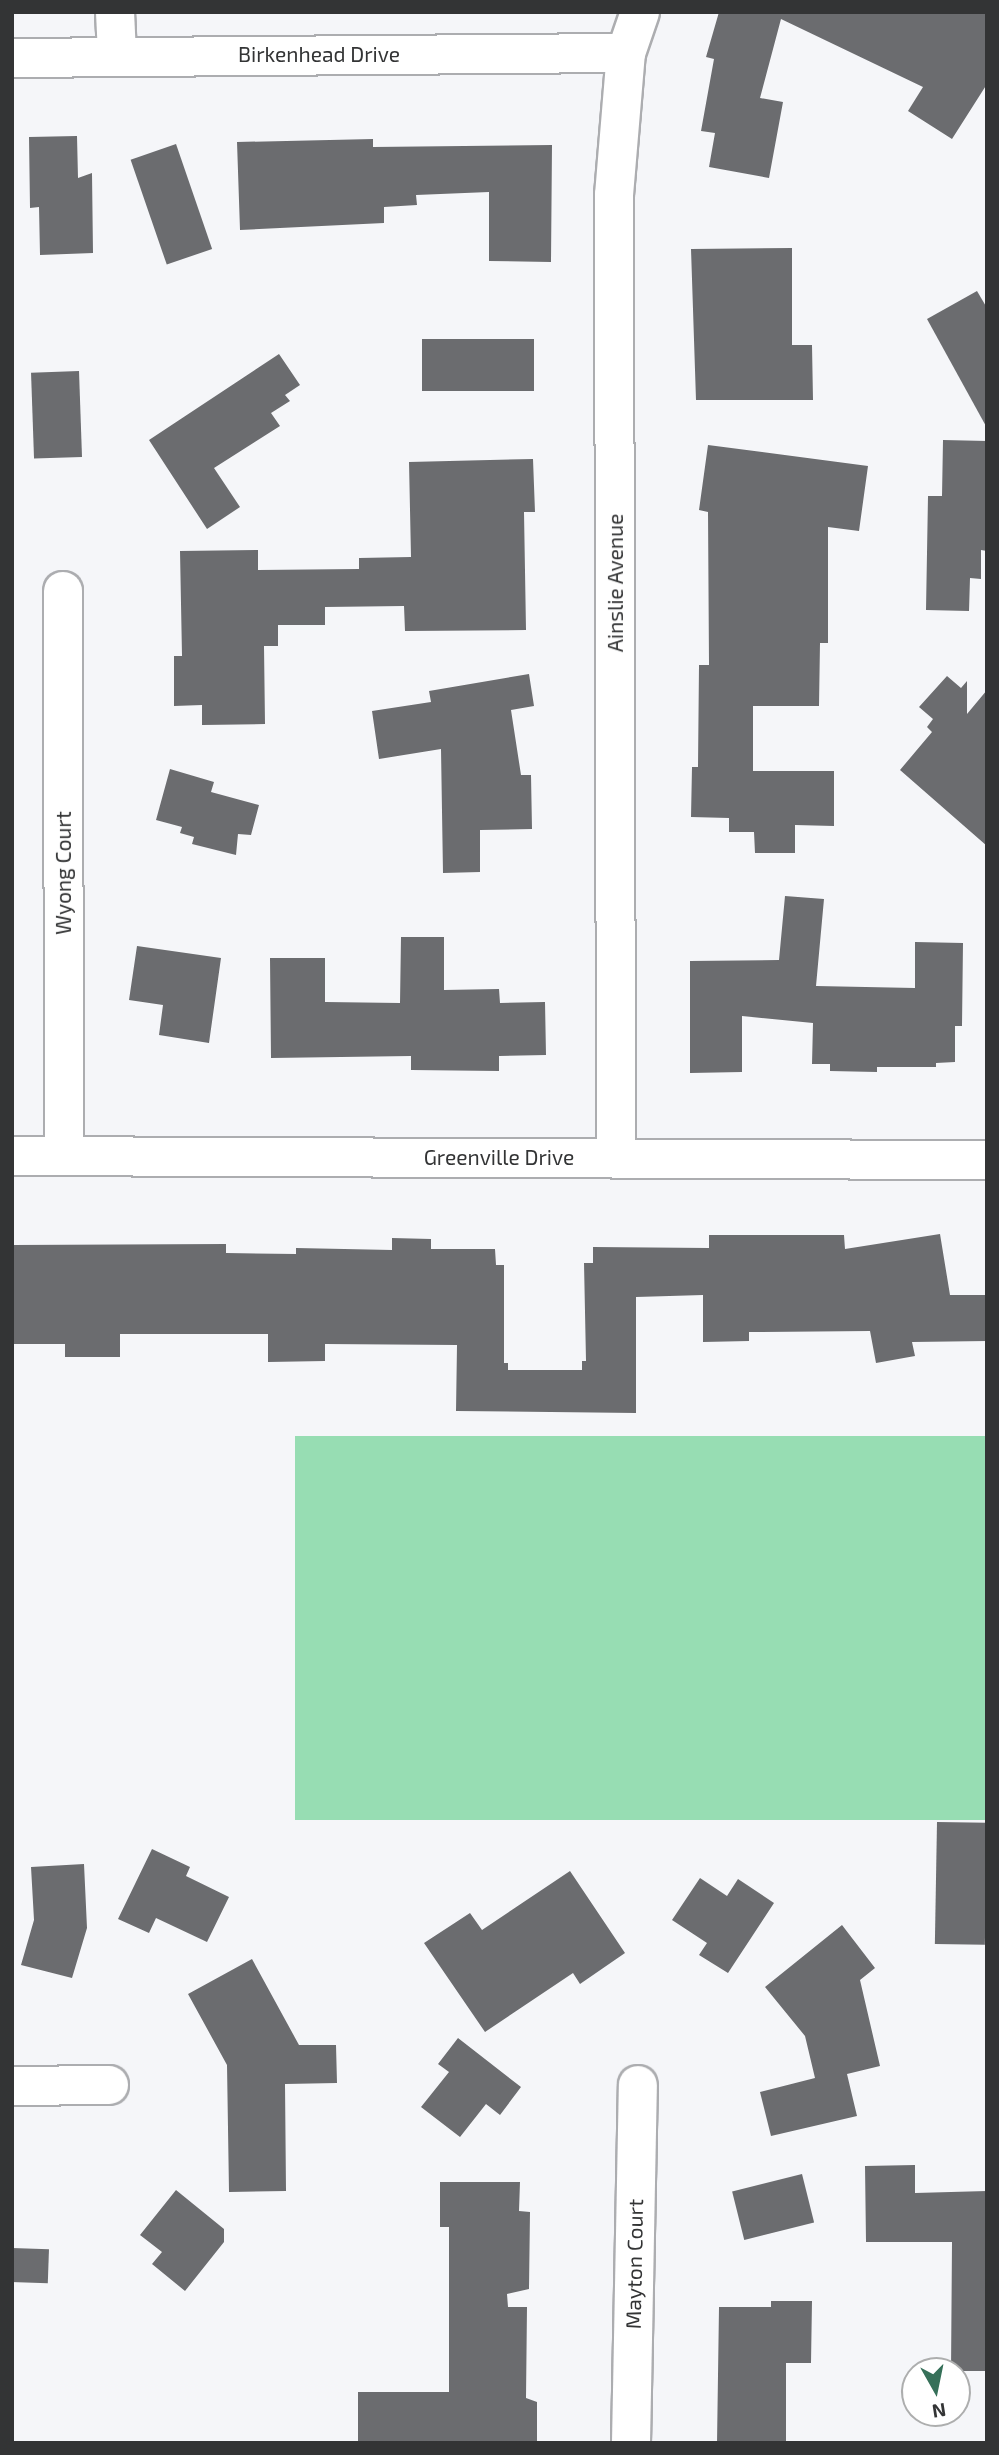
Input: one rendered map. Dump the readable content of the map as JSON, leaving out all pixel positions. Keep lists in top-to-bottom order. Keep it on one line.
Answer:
{"streets":{"street":["Birkenhead Drive","Ainslie Avenue","Wyong Court","Greenville Drive","Mayton Court"]},"crossings":[["Birkenhead Drive","Ainslie Avenue"],["Ainslie Avenue","Greenville Drive"],["Wyong Court","Greenville Drive"]],"north":"bottom"}
